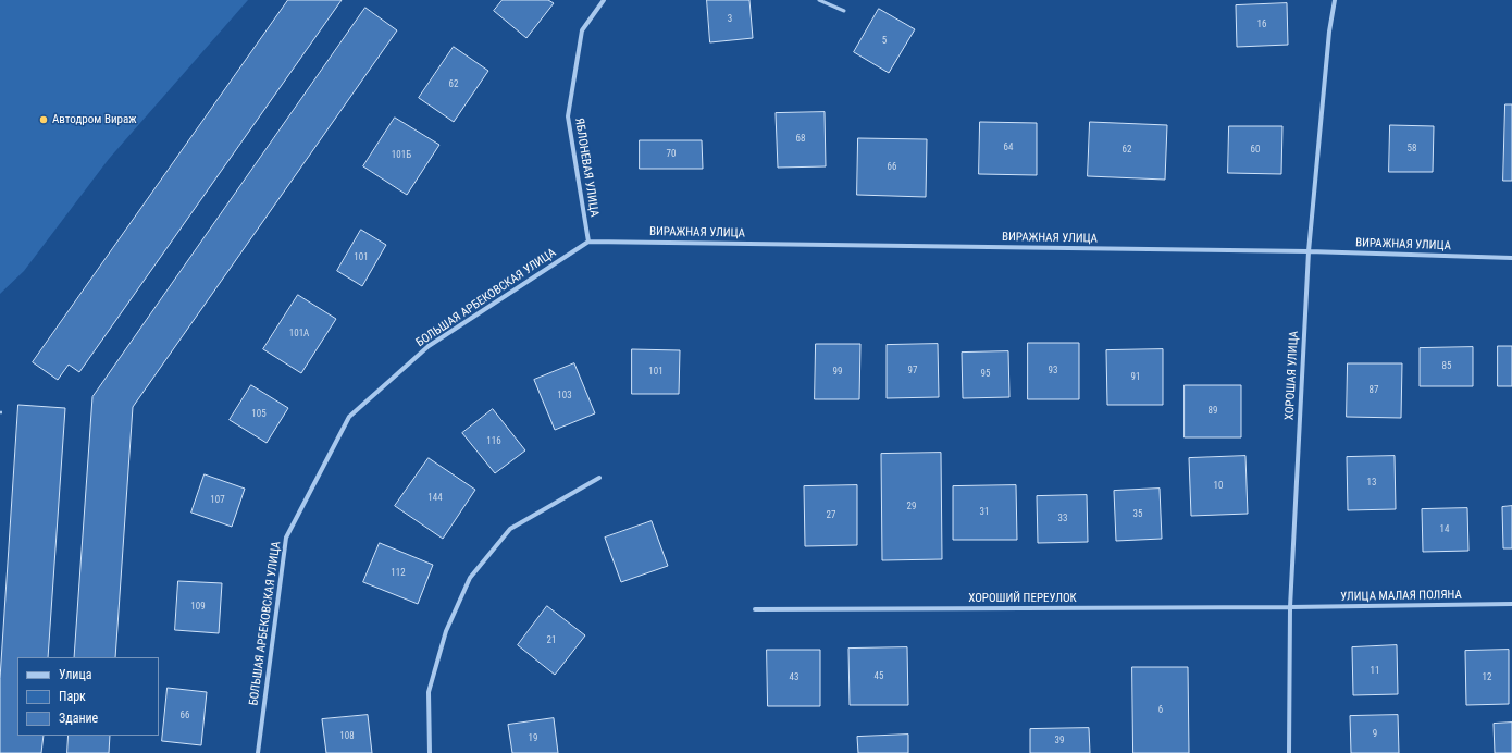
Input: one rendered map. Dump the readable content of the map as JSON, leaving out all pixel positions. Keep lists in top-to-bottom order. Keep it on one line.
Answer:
{"streets":{"street":["ЯБЛОНЕВАЯ УЛИЦА","ВИРАЖНАЯ УЛИЦА","БОЛЬШАЯ АРБЕКОВСКАЯ УЛИЦА","ХОРОШАЯ УЛИЦА","УЛИЦА МАЛАЯ ПОЛЯНА","ХОРОШИЙ ПЕРЕУЛОК"]},"crossings":[["ЯБЛОНЕВАЯ УЛИЦА","ВИРАЖНАЯ УЛИЦА"],["ЯБЛОНЕВАЯ УЛИЦА","БОЛЬШАЯ АРБЕКОВСКАЯ УЛИЦА"],["ВИРАЖНАЯ УЛИЦА","БОЛЬШАЯ АРБЕКОВСКАЯ УЛИЦА"],["ВИРАЖНАЯ УЛИЦА","ХОРОШАЯ УЛИЦА"],["ХОРОШАЯ УЛИЦА","УЛИЦА МАЛАЯ ПОЛЯНА"],["ХОРОШАЯ УЛИЦА","ХОРОШИЙ ПЕРЕУЛОК"],["УЛИЦА МАЛАЯ ПОЛЯНА","ХОРОШИЙ ПЕРЕУЛОК"]],"places":["Автодром Вираж"],"house_numbers":["3","16","5","62","68","64","58","62","60","70","101Б","66","101","101А","85","97","93","101","99","95","91","87","103","89","105","116","13","10","144","107","29","31","35","27","33","14","112","109","21","11","45","43","12","6","66","9","108","19","39"],"legend":["Улица","Парк","Здание"]}
